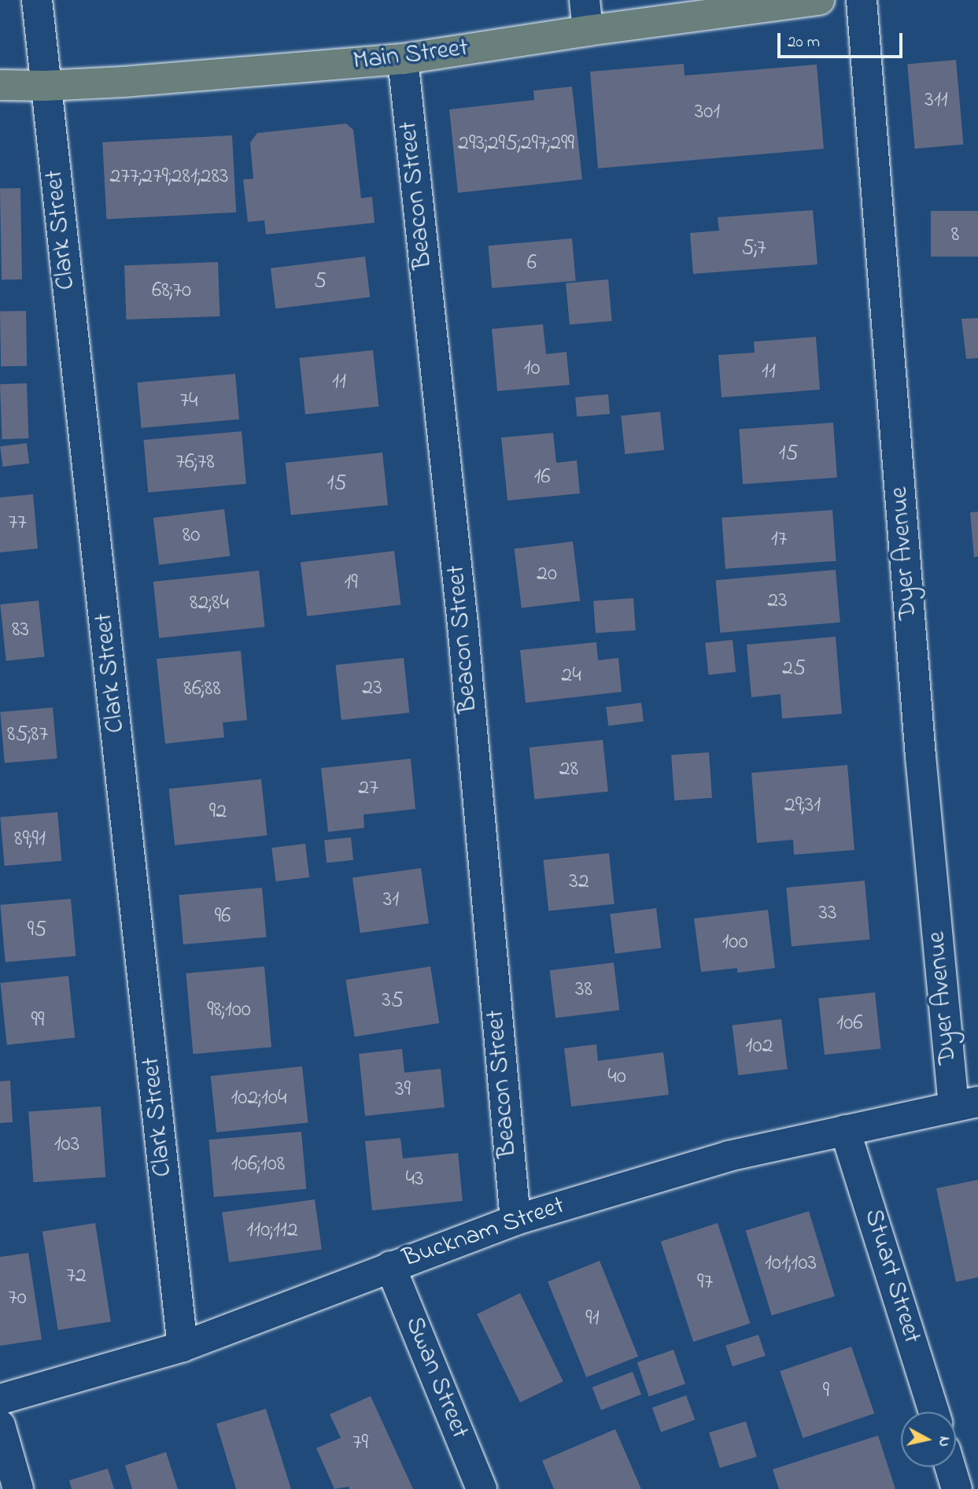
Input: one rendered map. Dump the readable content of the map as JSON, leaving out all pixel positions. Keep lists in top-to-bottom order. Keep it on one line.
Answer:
{"streets":{"main road":["Main Street"],"street":["Beacon Street","Clark Street","Dyer Avenue","Bucknam Street","Stuart Street","Swan Street"]},"crossings":[["Main Street","Beacon Street"],["Main Street","Clark Street"],["Beacon Street","Bucknam Street"],["Clark Street","Bucknam Street"],["Dyer Avenue","Bucknam Street"],["Bucknam Street","Stuart Street"],["Bucknam Street","Swan Street"]],"house_numbers":["311","301","293;295;297;299","277;279;281;283","8","5;7","6","5","68;70","10","11","11","74","15","76;78","16","15","77","80","17","20","19","23","82;84","83","25","24","23","86;88","85;87","28","27","29;31","92","89;91","32","31","33","96","95","100","38","35","98;100","99","106","102","40","39","102;104","103","106;108","43","110;112","101;103","72","97","70","91","9","79"],"scale_bar":"20 m","north":"right"}
